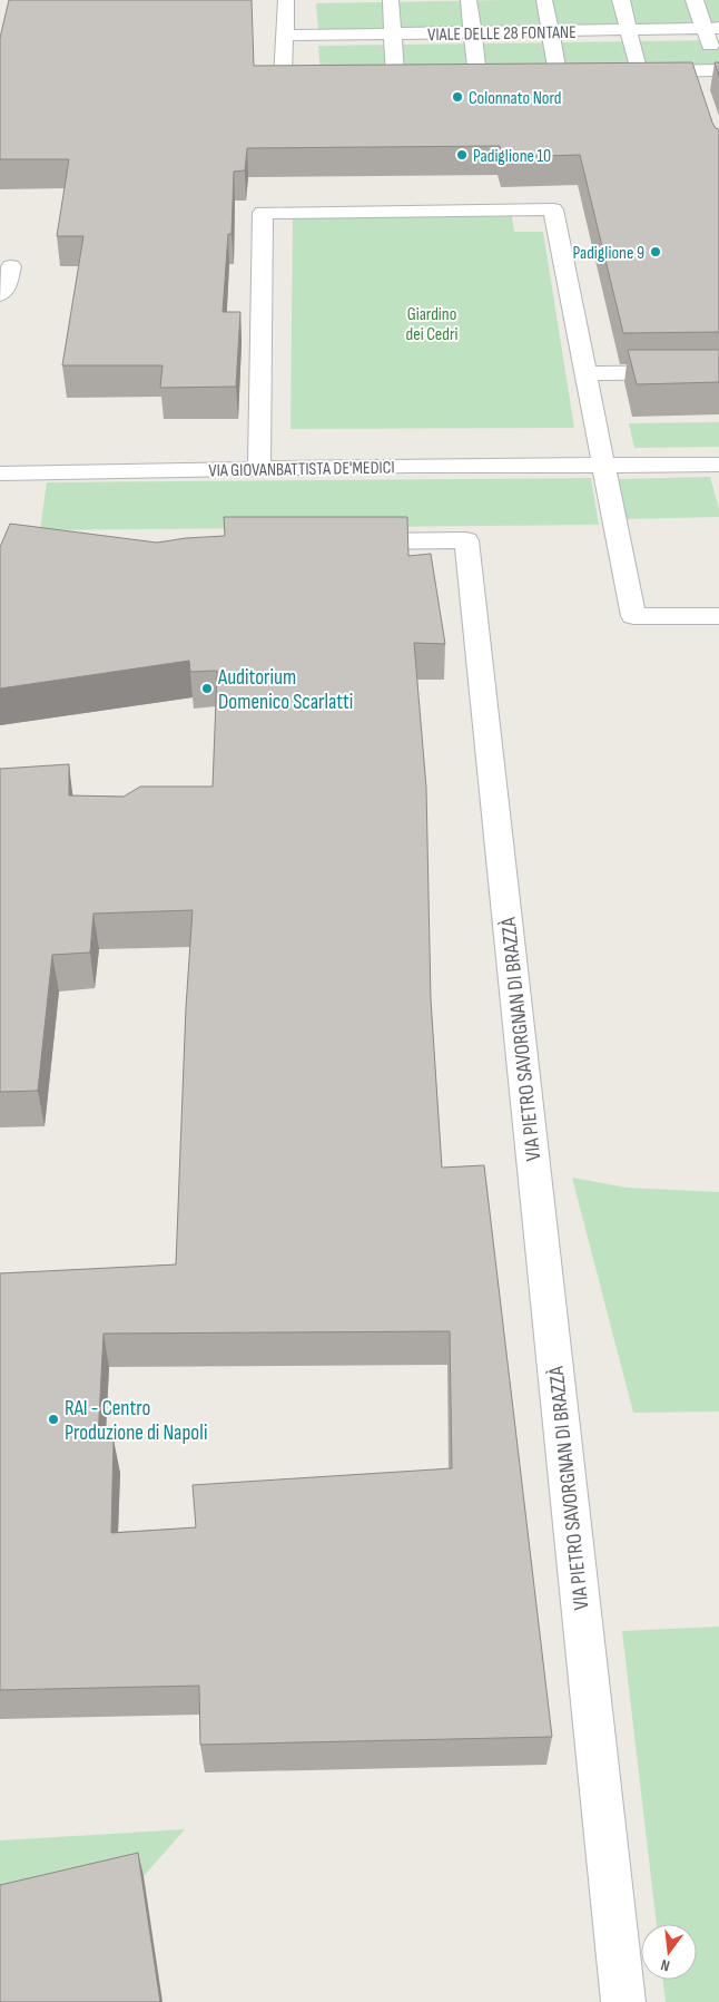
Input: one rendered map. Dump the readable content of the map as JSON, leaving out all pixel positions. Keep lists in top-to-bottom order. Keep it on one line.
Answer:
{"streets":{"street":["VIALE DELLE 28 FONTANE","VIA GIOVANBATTISTA DE'MEDICI","VIA PIETRO SAVORGNAN DI BRAZZÀ"]},"parks":["Giardino dei Cedri"],"places":["Colonnato Nord","Padiglione 10","Padiglione 9","Auditorium Domenico Scarlatti","RAI - Centro Produzione di Napoli"],"north":"bottom"}
